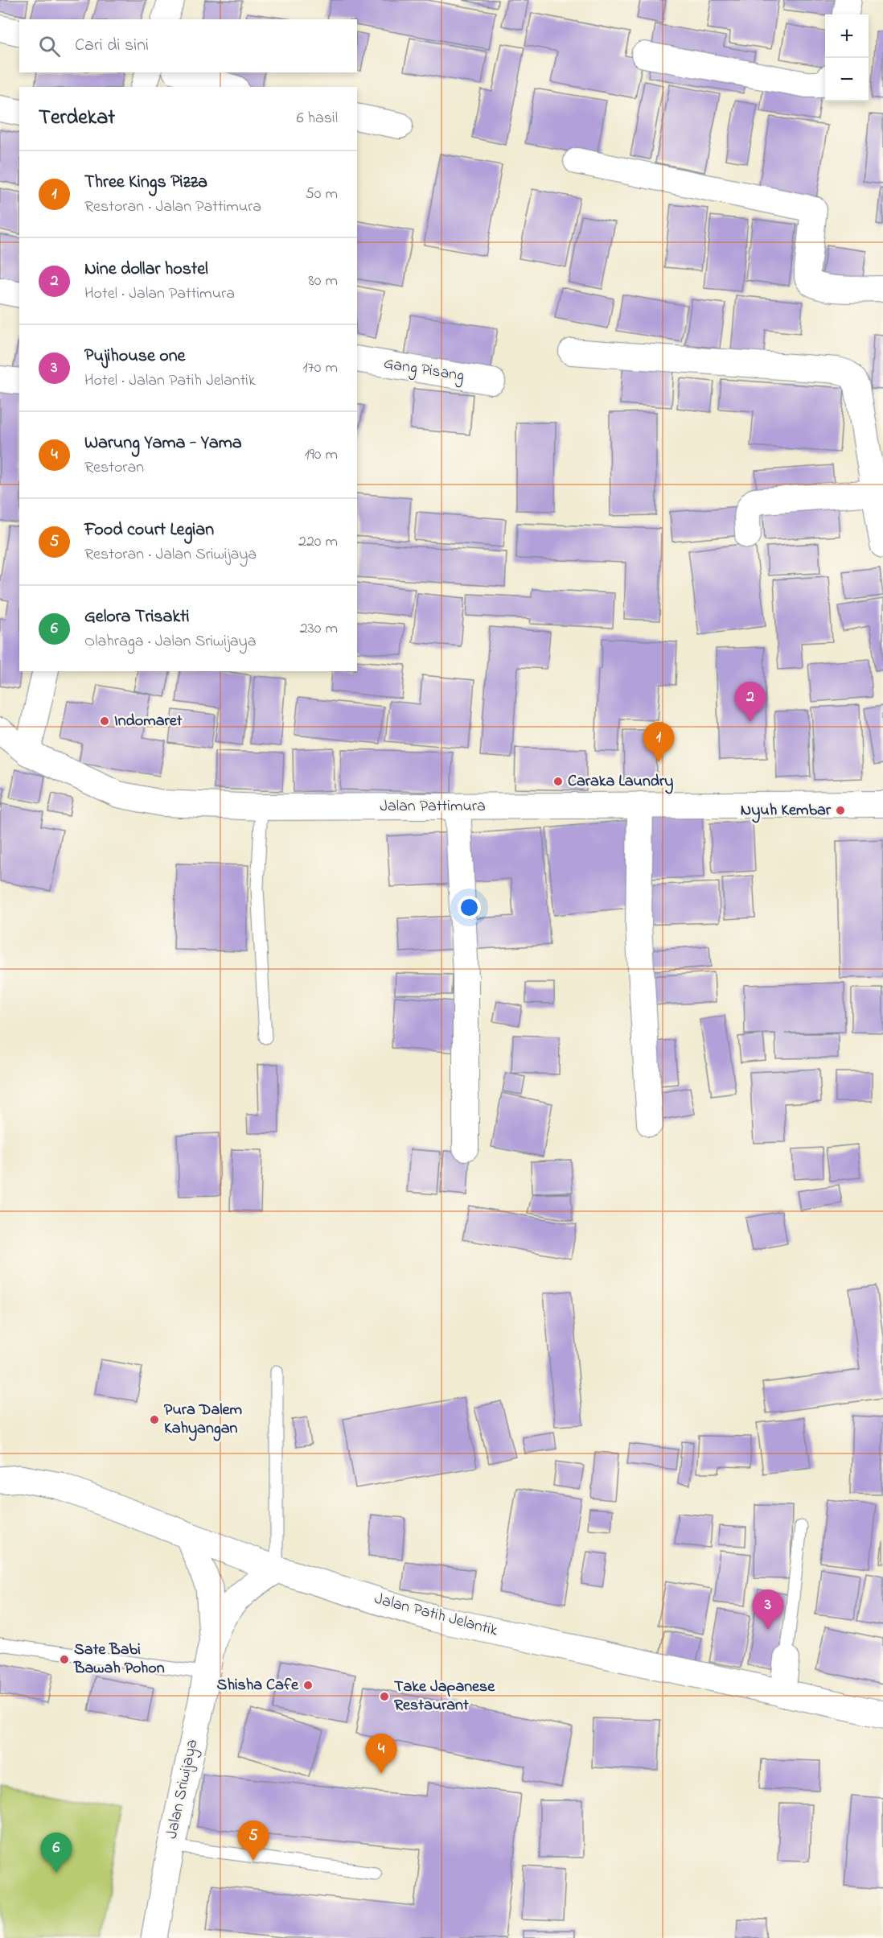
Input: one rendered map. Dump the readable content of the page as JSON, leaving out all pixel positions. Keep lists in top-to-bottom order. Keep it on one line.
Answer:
{"streets":{"street":["Gang Pisang","Jalan Pattimura","Jalan Patih Jelantik","Jalan Sriwijaya"]},"crossings":[["Jalan Patih Jelantik","Jalan Sriwijaya"]],"places":["Indomaret","Caraka Laundry","Nyuh Kembar","Pura Dalem Kahyangan","Sate Babi Bawah Pohon","Shisha Cafe","Take Japanese Restaurant"],"page":{"map_buttons":["+","−"],"search":"Cari di sini","heading":["Terdekat","6 hasil"],"list":[{"mark":"1","name":"Three Kings Pizza","note":"Restoran · Jalan Pattimura","value":"50 m"},{"mark":"2","name":"Nine dollar hostel","note":"Hotel · Jalan Pattimura","value":"80 m"},{"mark":"3","name":"Pujihouse one","note":"Hotel · Jalan Patih Jelantik","value":"170 m"},{"mark":"4","name":"Warung Yama - Yama","note":"Restoran","value":"190 m"},{"mark":"5","name":"Food court Legian","note":"Restoran · Jalan Sriwijaya","value":"220 m"},{"mark":"6","name":"Gelora Trisakti","note":"Olahraga · Jalan Sriwijaya","value":"230 m"}],"pins":["2","1","3","4","5","6"]}}
